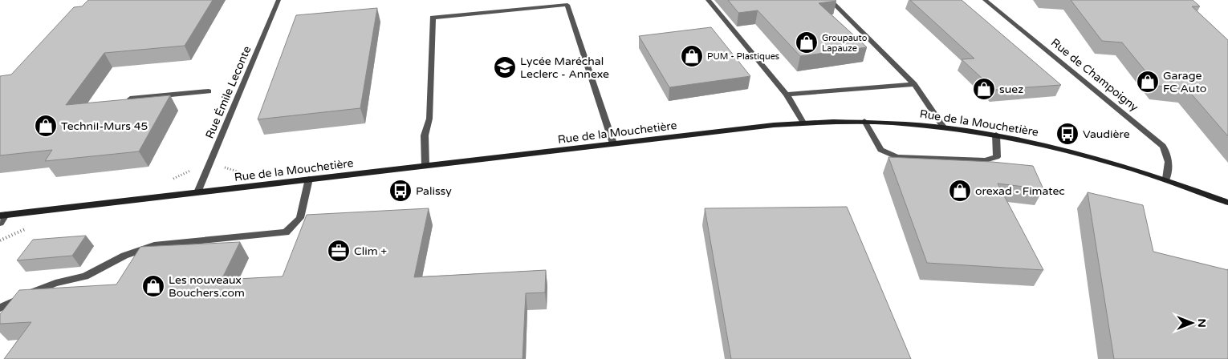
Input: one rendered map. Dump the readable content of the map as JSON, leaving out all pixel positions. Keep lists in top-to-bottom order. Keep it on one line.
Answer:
{"streets":{"street":["Rue de Champoigny","Rue Émile Leconte","Rue de la Mouchetière"]},"crossings":[["Rue de Champoigny","Rue de la Mouchetière"],["Rue Émile Leconte","Rue de la Mouchetière"]],"places":{"shop":["Groupauto Lapauze","PUM - Plastiques","Garage FC Auto","suez","TechniI-Murs 45","orexad - Fimatec","Les nouveaux Bouchers.com"],"school or university":["Lycée Maréchal Leclerc - Annexe"],"bus stop":["Vaudière","Palissy"],"office":["Clim +"]},"north":"right"}
